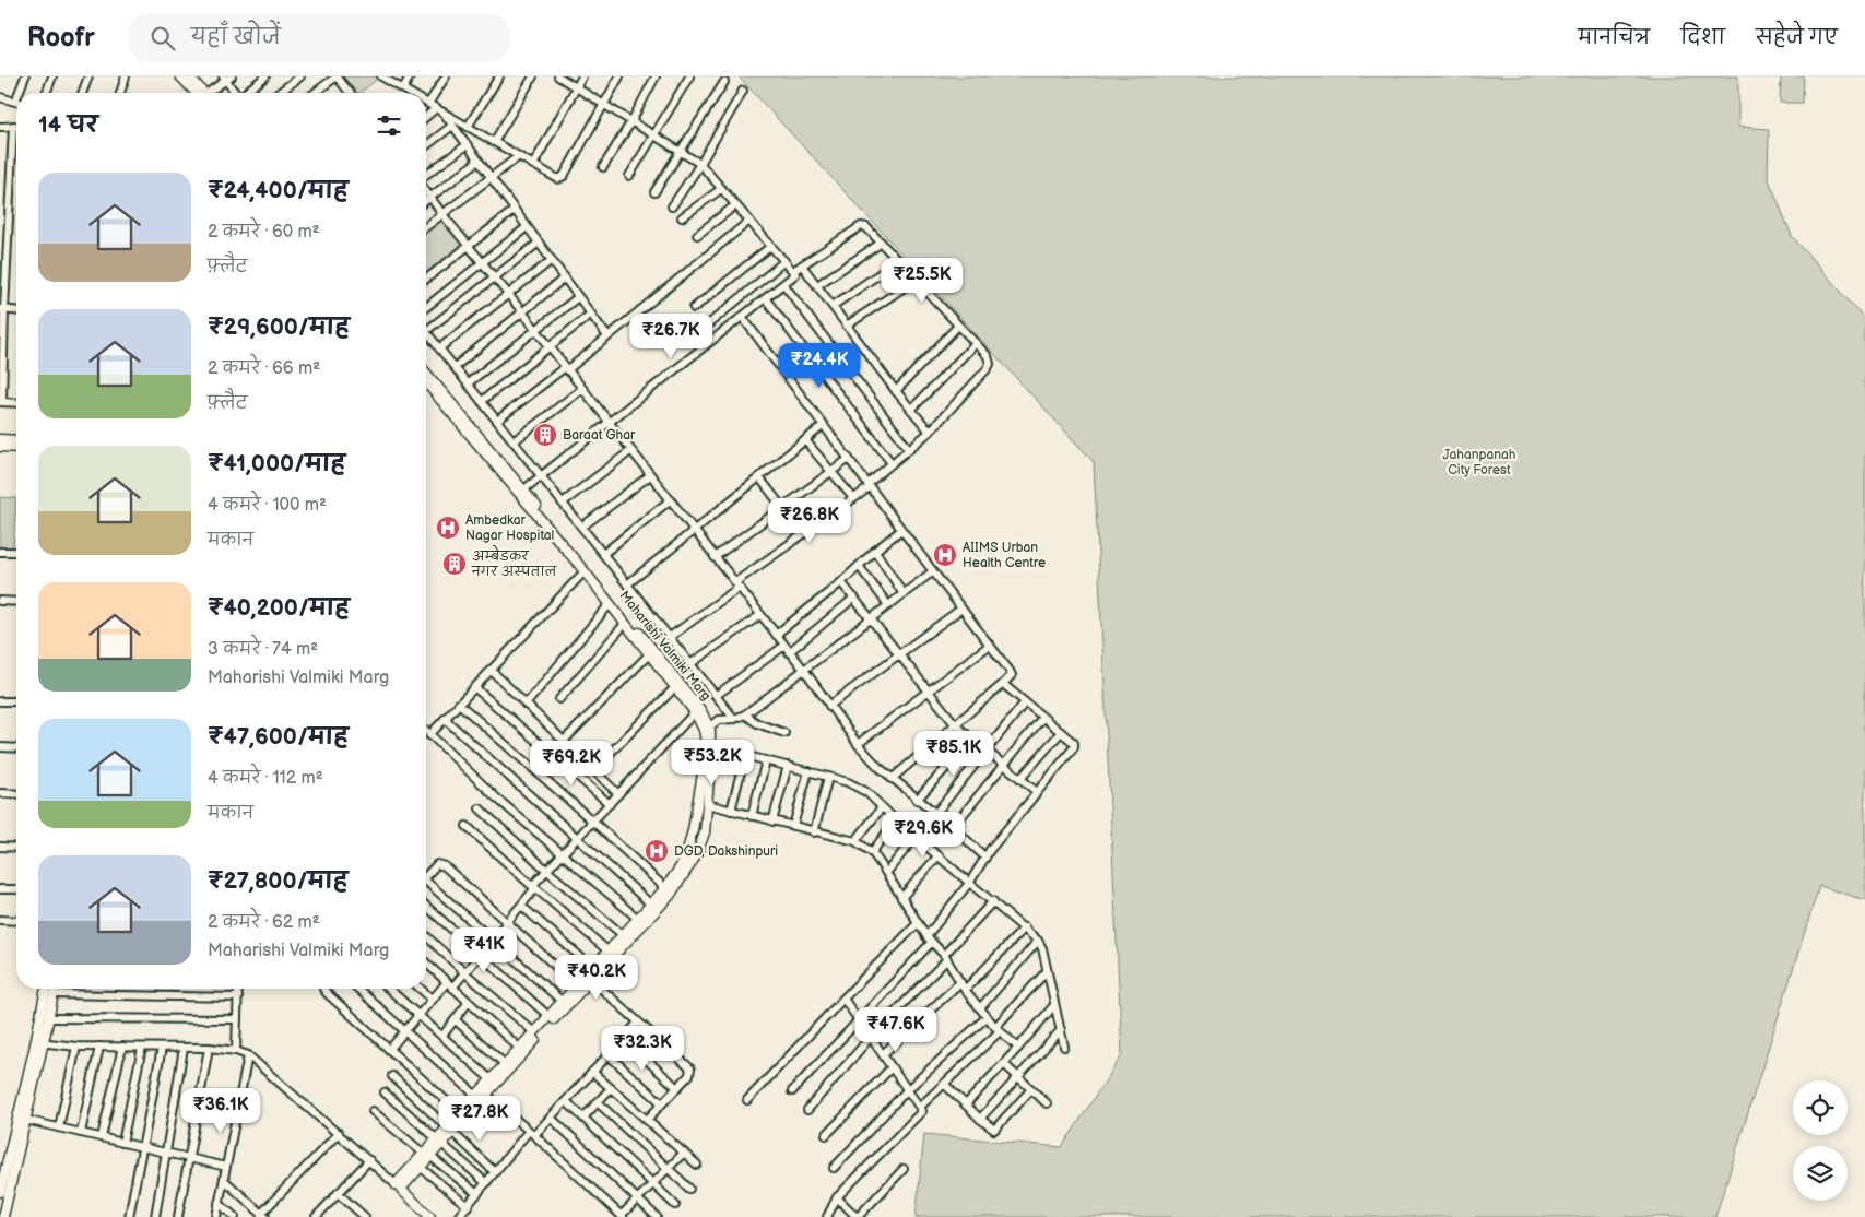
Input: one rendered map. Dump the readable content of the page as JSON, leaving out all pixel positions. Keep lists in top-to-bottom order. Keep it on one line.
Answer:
{"streets":{"street":["Maharishi Valmiki Marg"]},"parks":["Jahanpanah City Forest"],"places":{"building":["Baraat Ghar","अम्बेडकर नगर अस्पताल"],"hospital":["Ambedkar Nagar Hospital","AIIMS Urban Health Centre","DGD, Dakshinpuri"]},"page":{"header":"Roofr","search":"यहाँ खोजें","nav":["मानचित्र","दिशा","सहेजे गए"],"heading":"14 घर","list":[{"name":"₹24,400/माह","note":"2 कमरे · 60 m² · फ़्लैट"},{"name":"₹29,600/माह","note":"2 कमरे · 66 m² · फ़्लैट"},{"name":"₹41,000/माह","note":"4 कमरे · 100 m² · मकान"},{"name":"₹40,200/माह","note":"3 कमरे · 74 m² · Maharishi Valmiki Marg"},{"name":"₹47,600/माह","note":"4 कमरे · 112 m² · मकान"},{"name":"₹27,800/माह","note":"2 कमरे · 62 m² · Maharishi Valmiki Marg"}],"price":["₹25.5K","₹26.7K","₹24.4K","₹26.8K","₹85.1K","₹53.2K","₹69.2K","₹29.6K","₹41K","₹40.2K","₹47.6K","₹32.3K","₹36.1K","₹27.8K"]}}
